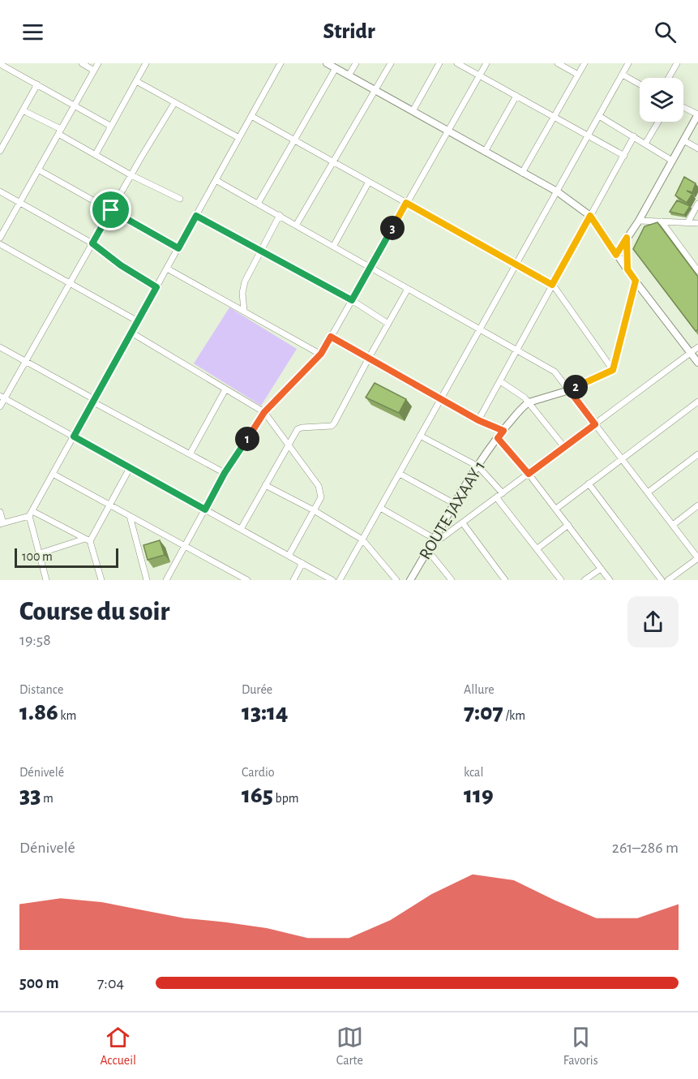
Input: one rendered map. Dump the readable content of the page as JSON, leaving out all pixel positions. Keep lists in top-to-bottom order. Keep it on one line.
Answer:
{"streets":{"street":["ROUTE JAXAAY 1"]},"scale_bar":"100 m","page":{"header":"Stridr","pins":["3","2","1"],"scale":"100 m","heading":["Course du soir","19:58"],"stats":[["Distance","1.86 km"],["Durée","13:14"],["Allure","7:07 /km"],["Dénivelé","33 m"],["Cardio","165 bpm"],["kcal","119"]],"chart":["Dénivelé","261–286 m"],"list":[{"name":"500 m","note":"7:04"}],"tabs":["Accueil","Carte","Favoris"]}}
